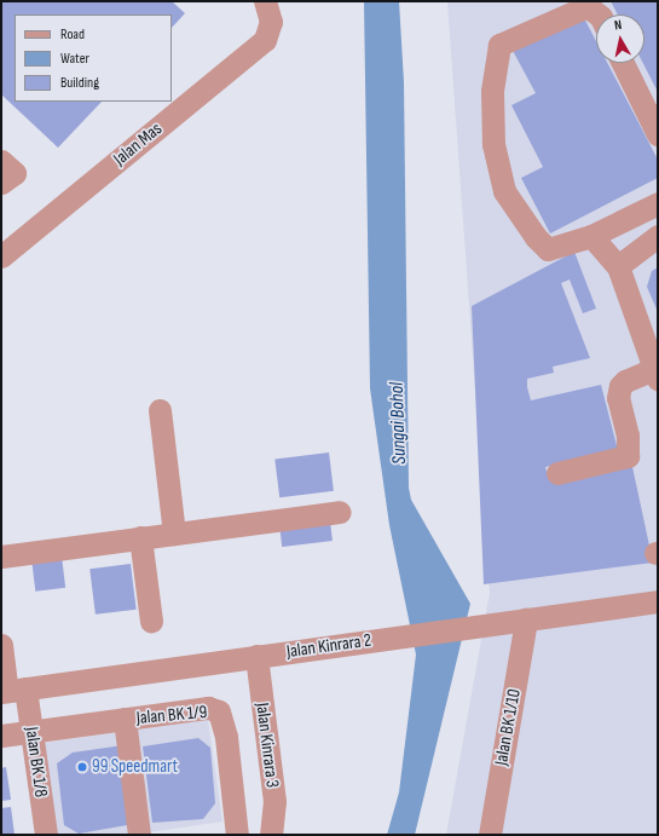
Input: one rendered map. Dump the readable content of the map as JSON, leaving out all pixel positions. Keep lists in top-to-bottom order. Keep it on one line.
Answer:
{"streets":{"street":["Jalan Mas","Jalan Kinrara 2","Jalan BK 1/9","Jalan BK 1/10","Jalan Kinrara 3","Jalan BK 1/8"]},"crossings":[["Jalan Kinrara 2","Jalan BK 1/10"],["Jalan Kinrara 2","Jalan Kinrara 3"],["Jalan Kinrara 2","Jalan BK 1/8"],["Jalan BK 1/9","Jalan BK 1/8"]],"water":["Sungai Bohol"],"places":["99 Speedmart"],"legend":["Road","Water","Building"],"north":"top"}
